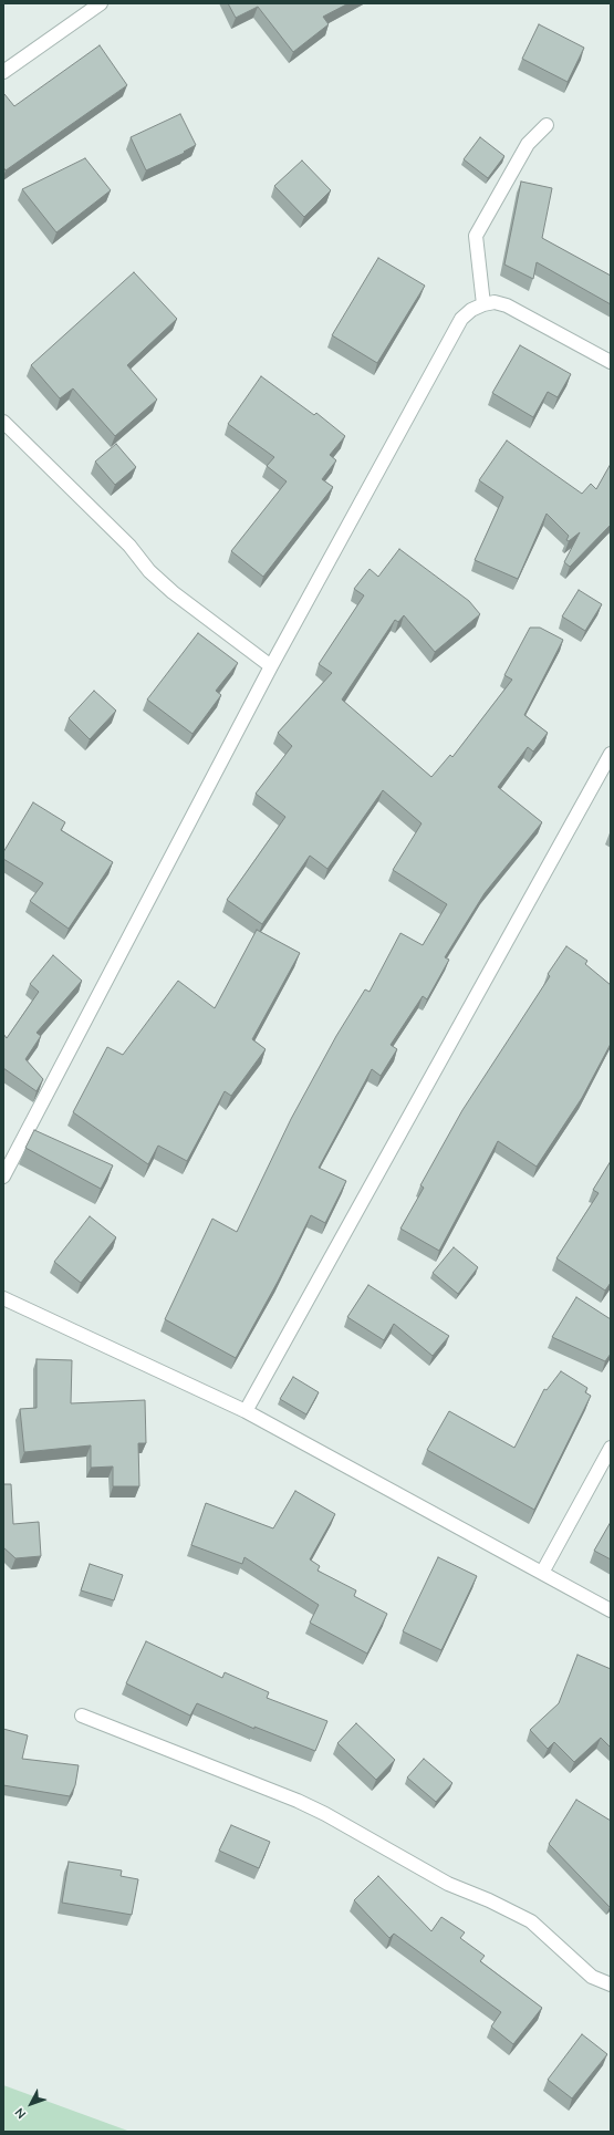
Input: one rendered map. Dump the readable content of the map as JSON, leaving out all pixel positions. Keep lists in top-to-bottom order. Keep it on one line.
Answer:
{"north":"bottom left"}
